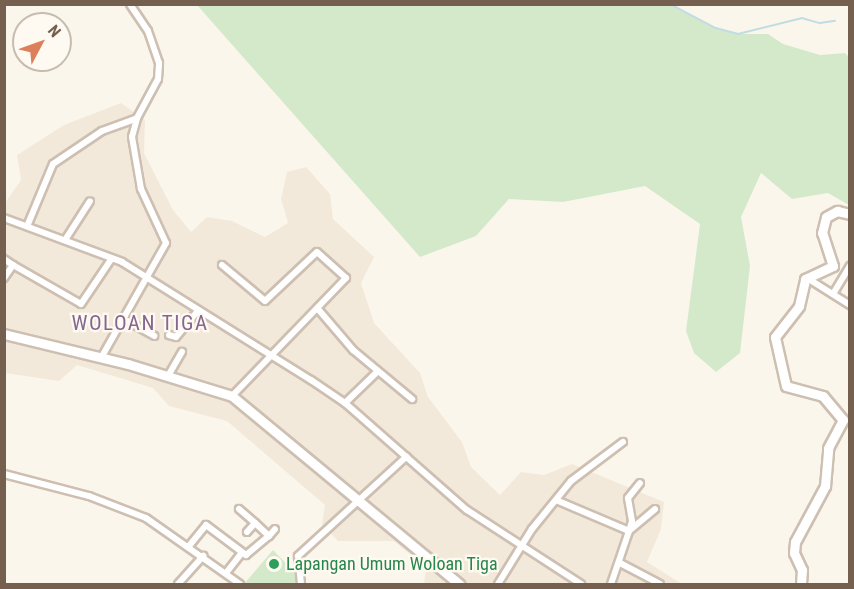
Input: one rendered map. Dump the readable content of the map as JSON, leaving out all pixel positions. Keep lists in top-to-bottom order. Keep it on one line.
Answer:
{"districts":["WOLOAN TIGA"],"places":["Lapangan Umum Woloan Tiga"],"north":"top right"}
